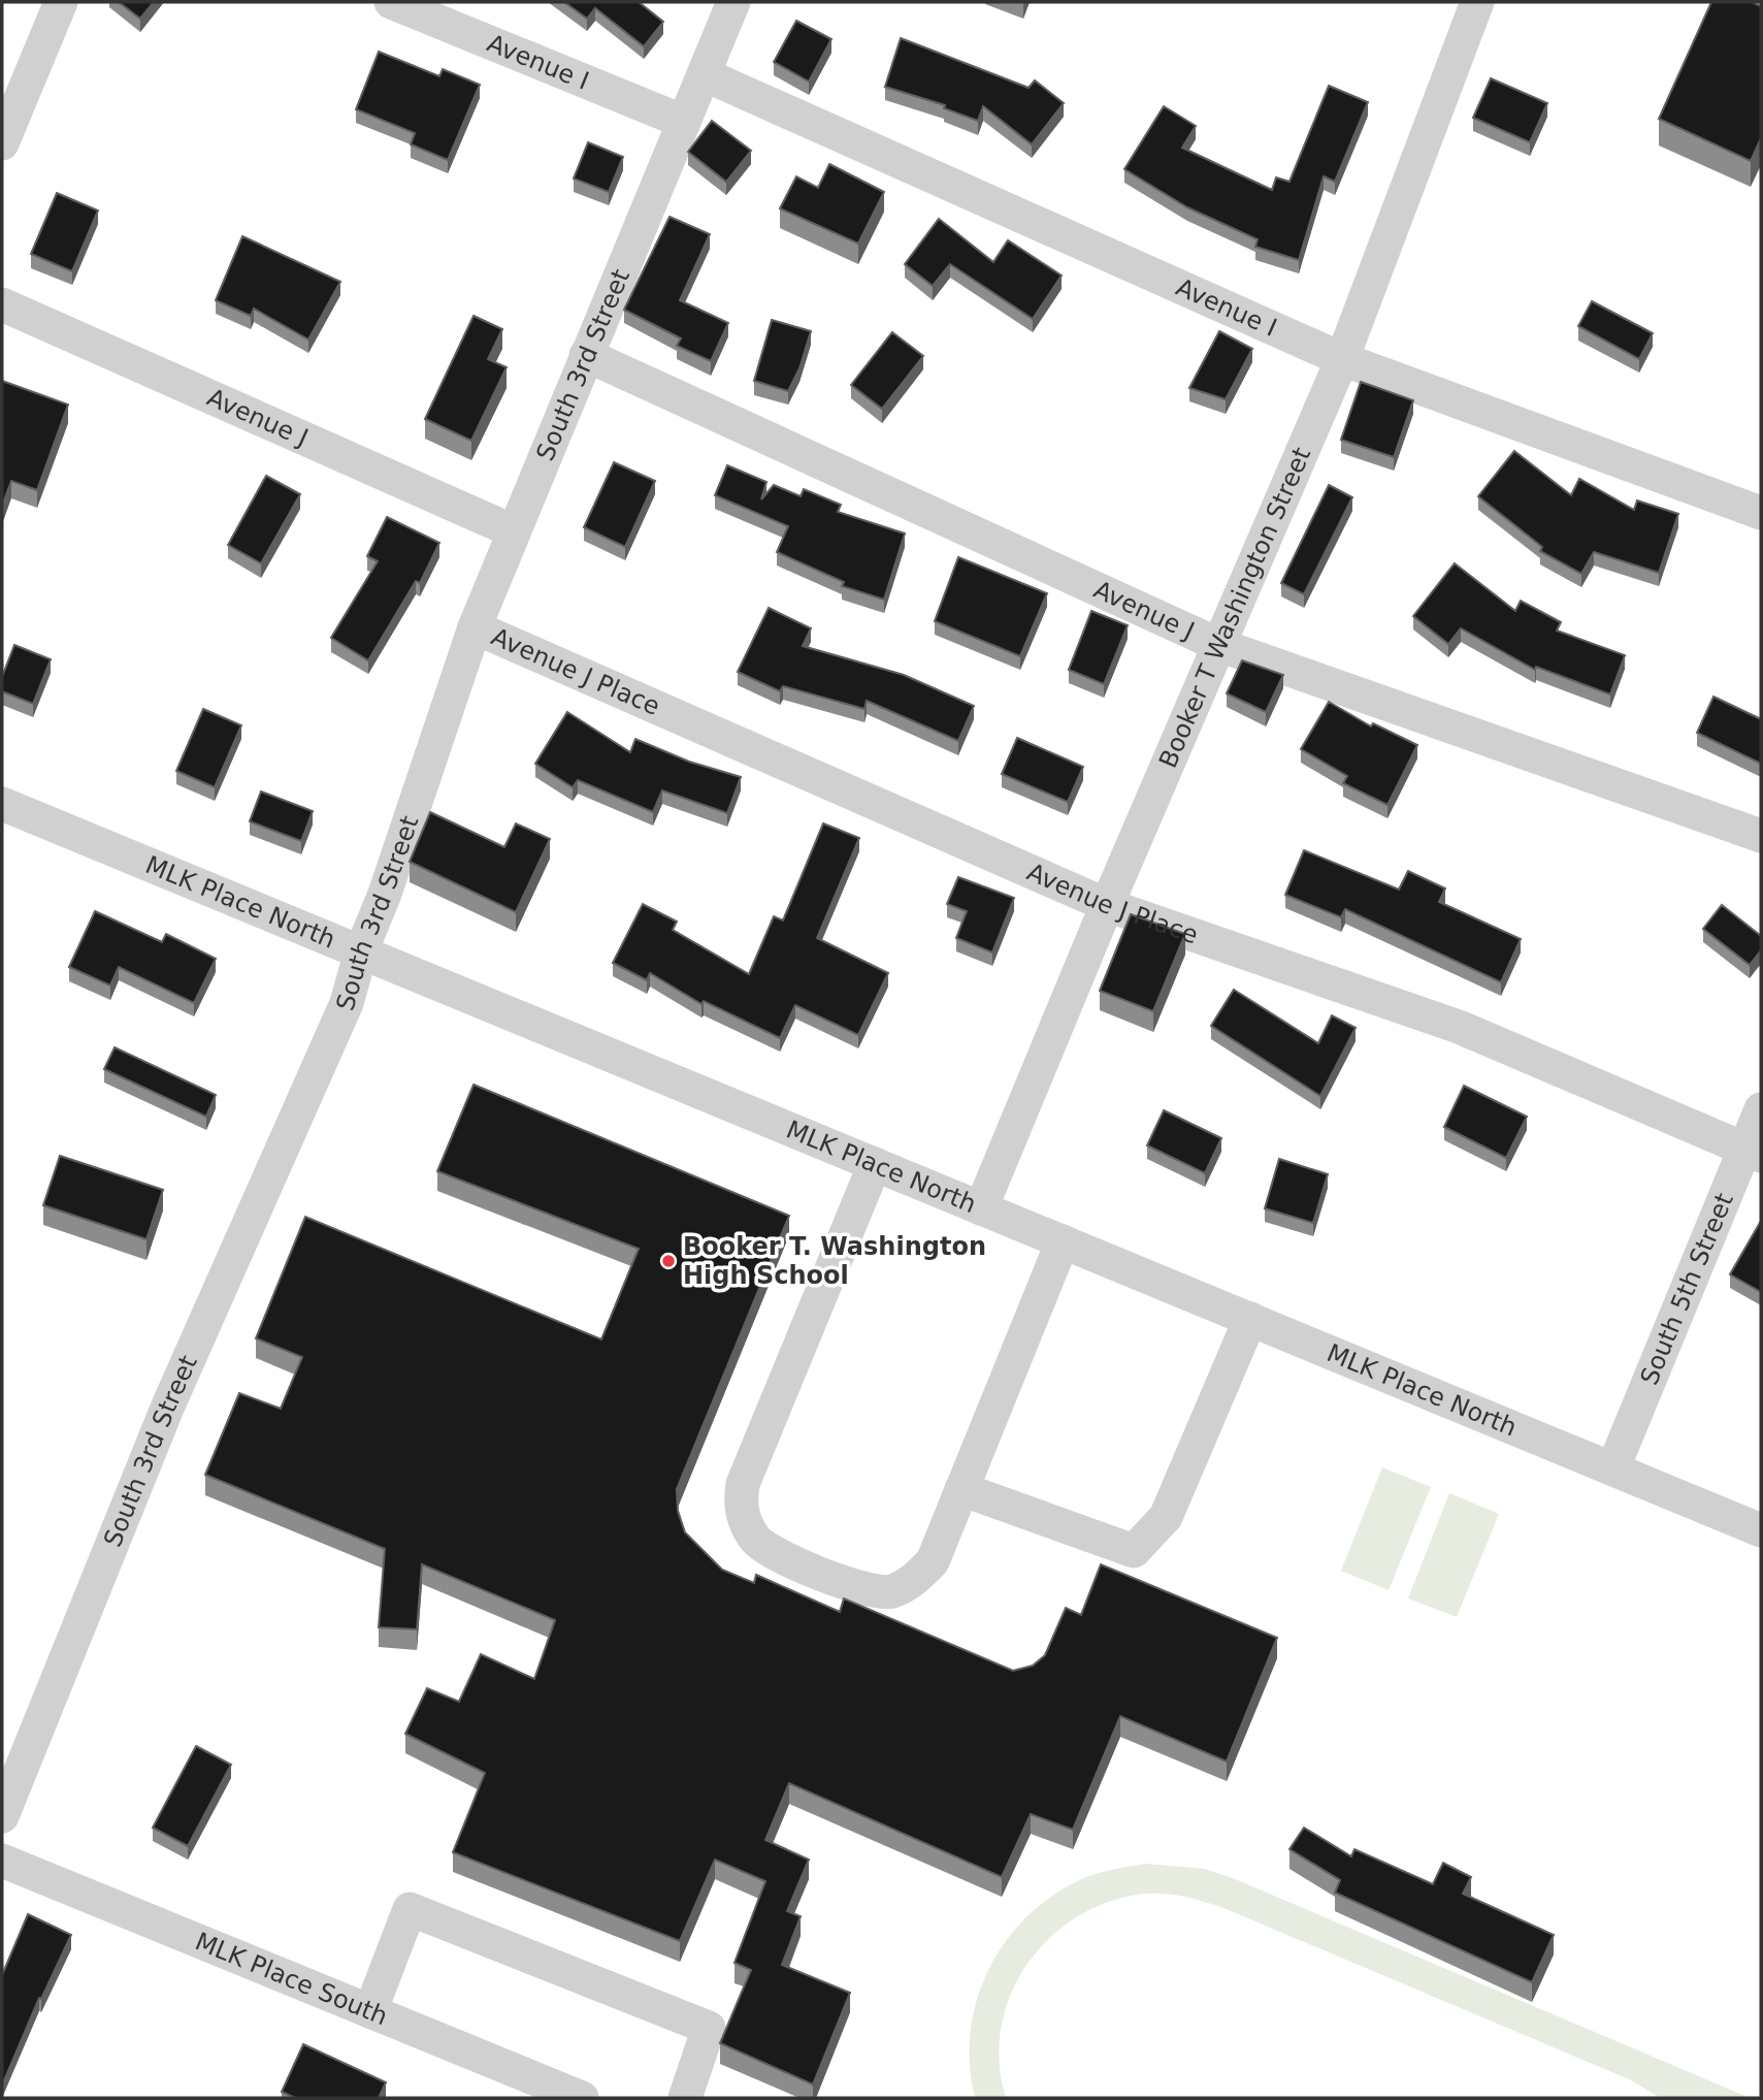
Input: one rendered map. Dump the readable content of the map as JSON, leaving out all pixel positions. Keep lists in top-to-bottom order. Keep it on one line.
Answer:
{"streets":{"street":["Avenue I","South 3rd Street","Avenue J","Booker T Washington Street","Avenue J Place","MLK Place North","South 5th Street","MLK Place South"]},"crossings":[["Avenue I","South 3rd Street"],["Avenue I","Booker T Washington Street"],["South 3rd Street","Avenue J"],["South 3rd Street","Avenue J Place"],["South 3rd Street","MLK Place North"],["Avenue J","Booker T Washington Street"],["Booker T Washington Street","Avenue J Place"],["Booker T Washington Street","MLK Place North"],["Avenue J Place","South 5th Street"],["MLK Place North","South 5th Street"]],"places":["Booker T. Washington High School"]}
